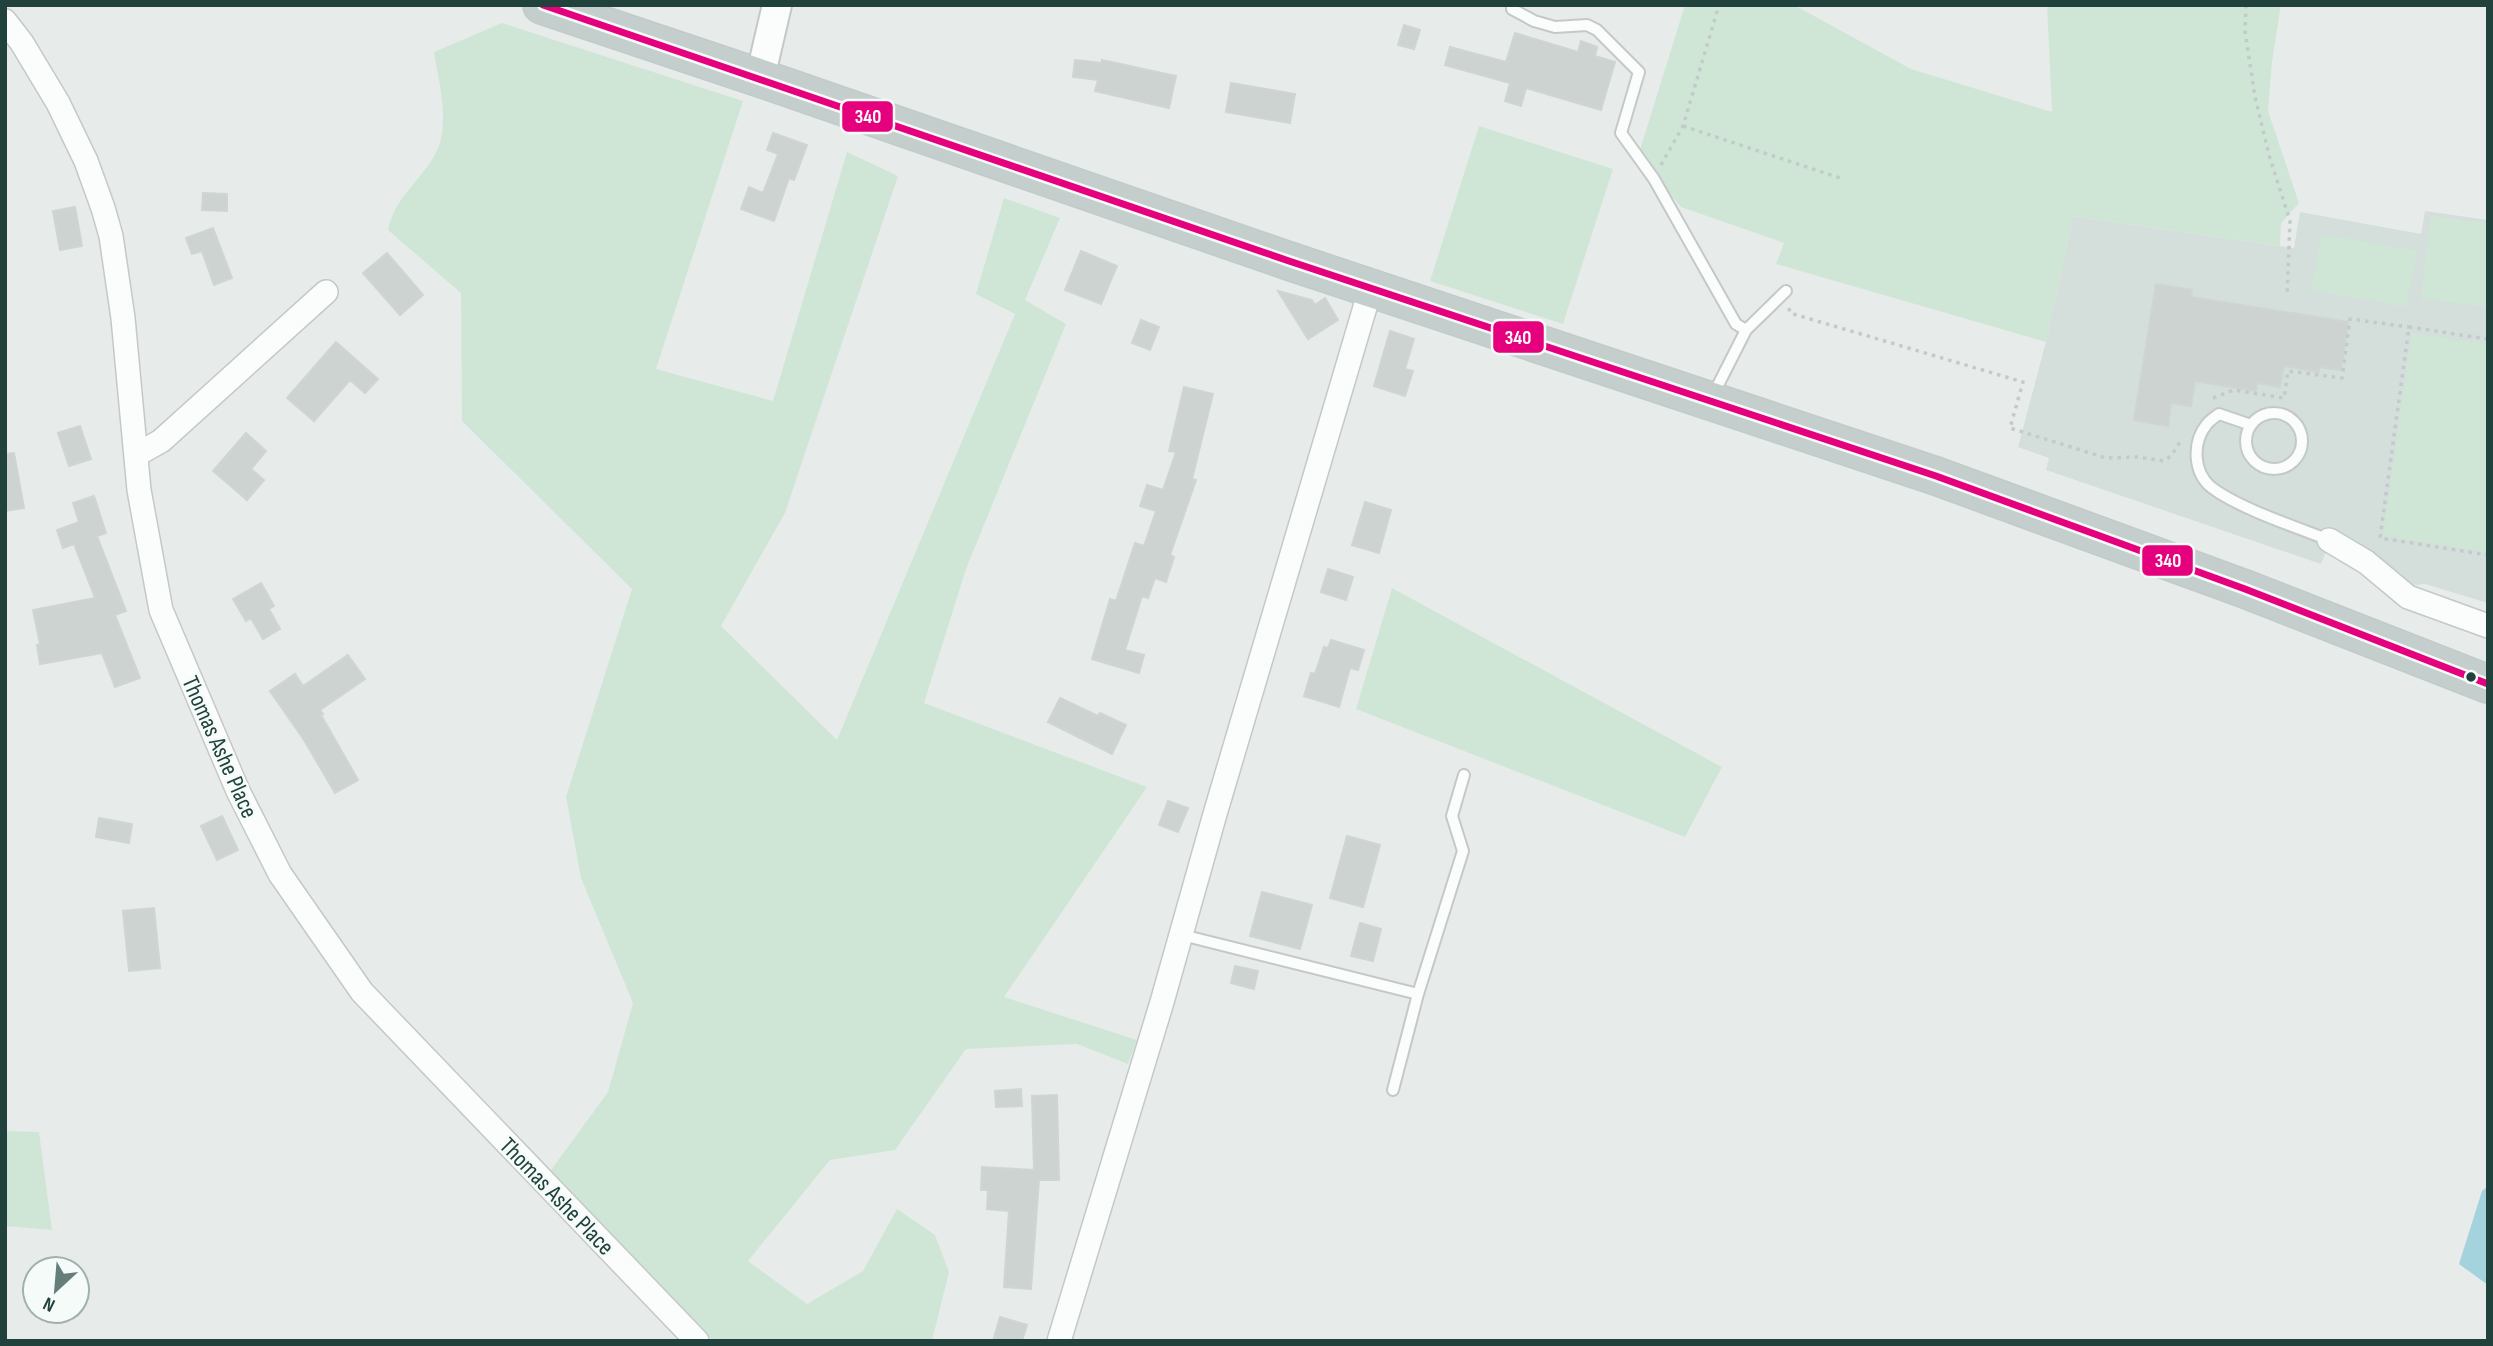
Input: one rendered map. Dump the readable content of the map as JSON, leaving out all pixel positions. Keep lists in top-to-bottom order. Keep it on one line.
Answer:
{"streets":{"street":["Thomas Ashe Place"]},"lines":["transit line 340"],"north":"bottom left"}
